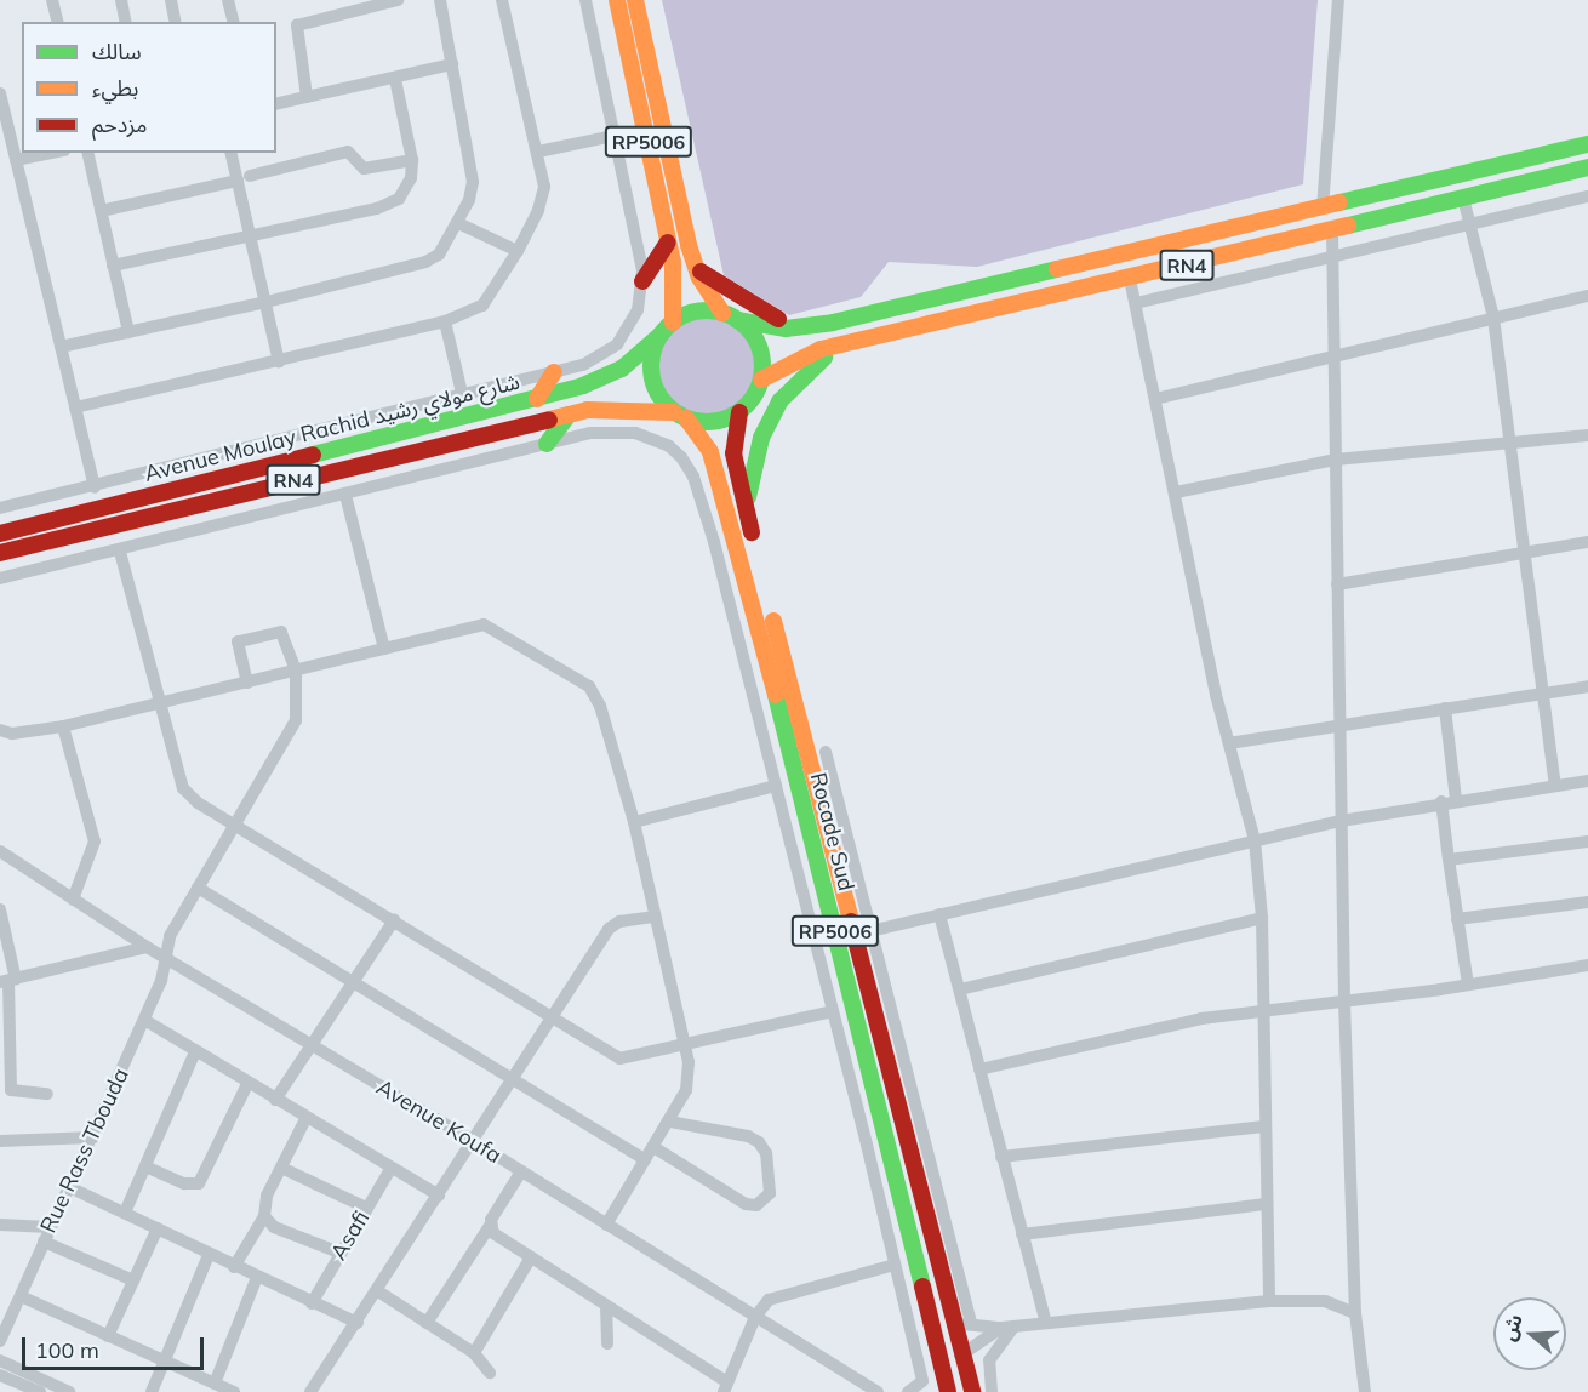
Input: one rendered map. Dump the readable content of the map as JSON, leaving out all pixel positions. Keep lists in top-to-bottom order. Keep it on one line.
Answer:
{"streets":{"main road":["RP5006","RN4","Avenue Moulay Rachid شارع مولاي رشيد","Rocade Sud"],"street":["Avenue Koufa","Rue Rass Tbouda","Asafi"]},"crossings":[["RP5006","RN4"],["RP5006","Avenue Moulay Rachid شارع مولاي رشيد"],["RP5006","Rocade Sud"],["RN4","Avenue Moulay Rachid شارع مولاي رشيد"],["RN4","Rocade Sud"],["Avenue Moulay Rachid شارع مولاي رشيد","Rocade Sud"],["Avenue Koufa","Rue Rass Tbouda"]],"legend":["سالك","بطيء","مزدحم"],"scale_bar":"100 m","north":"left"}
